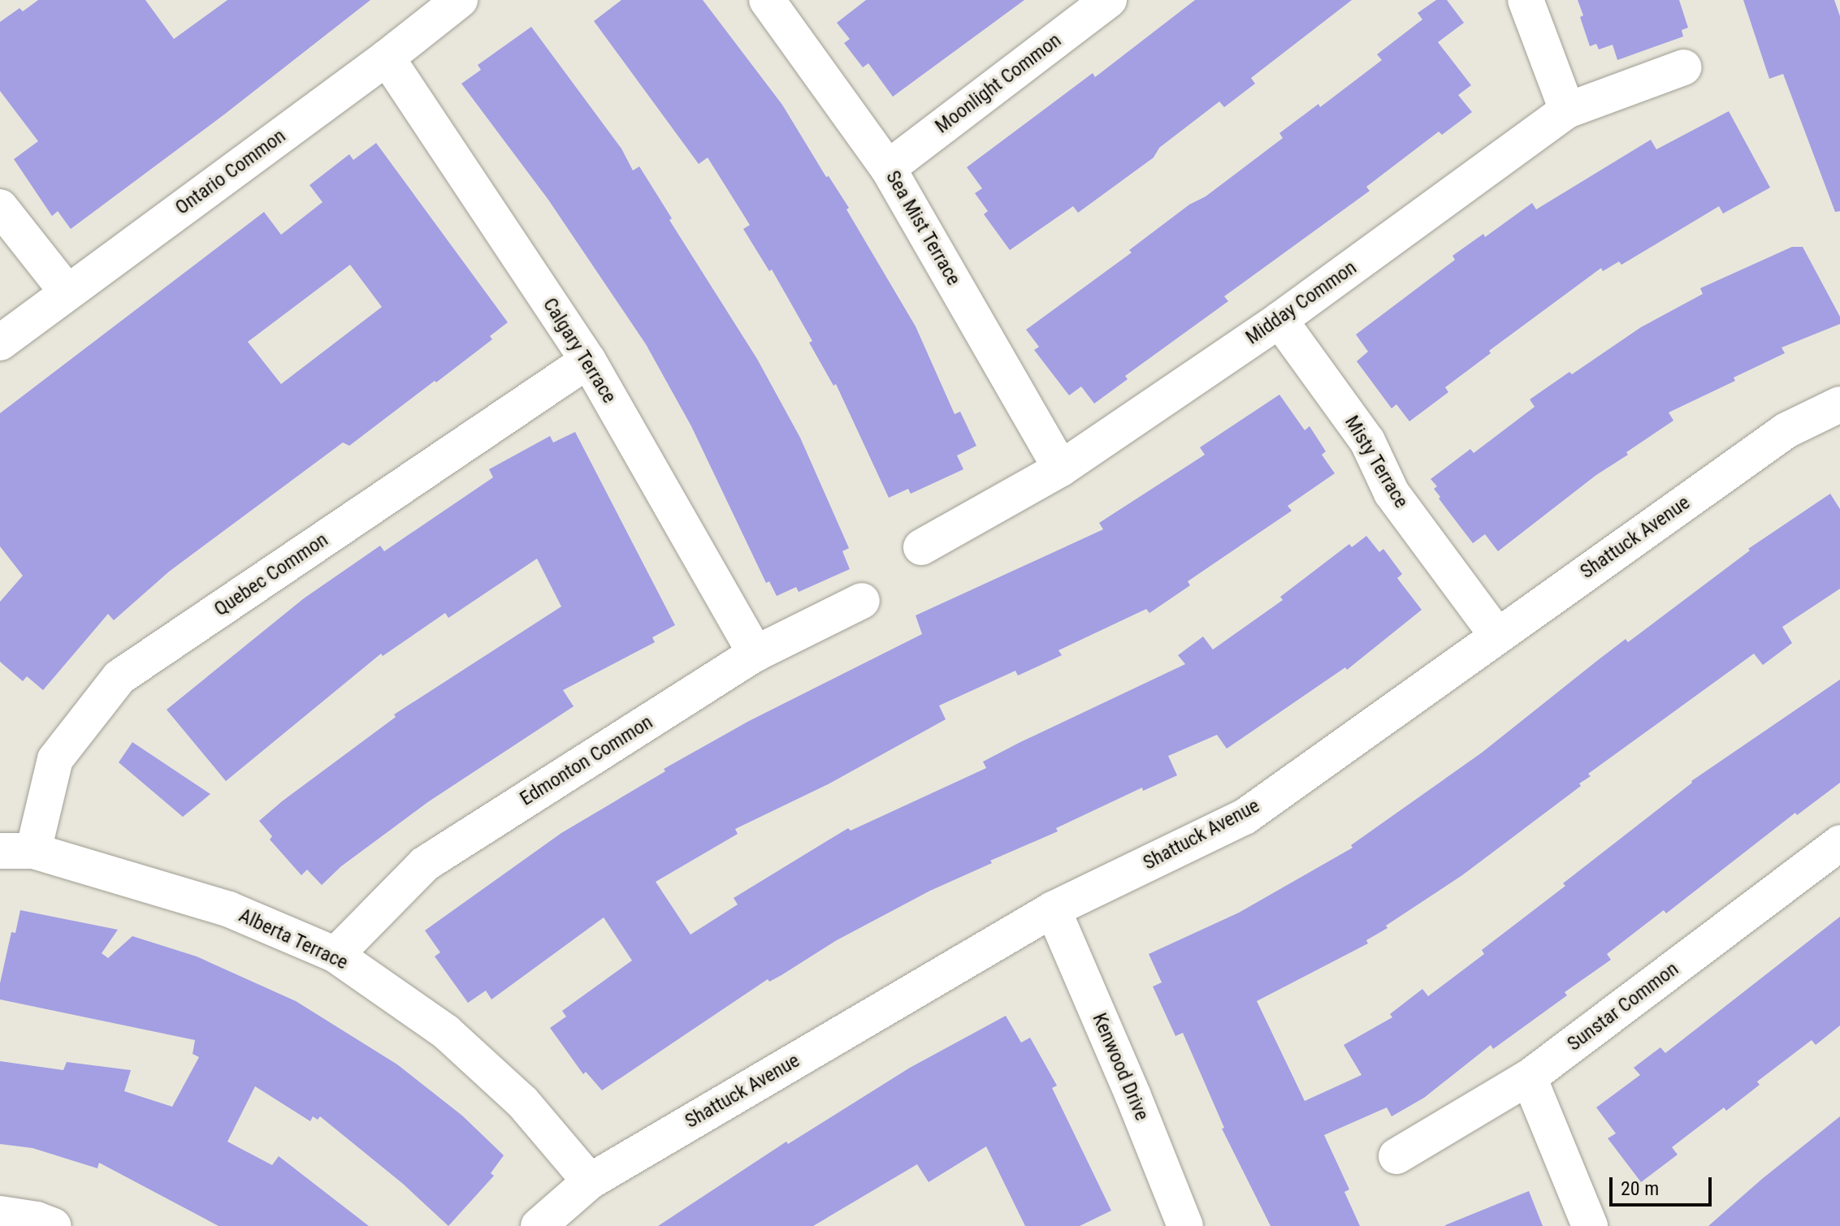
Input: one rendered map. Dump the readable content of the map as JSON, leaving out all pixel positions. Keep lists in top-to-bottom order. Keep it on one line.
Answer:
{"streets":{"street":["Moonlight Common","Ontario Common","Sea Mist Terrace","Midday Common","Calgary Terrace","Misty Terrace","Shattuck Avenue","Quebec Common","Edmonton Common","Alberta Terrace","Sunstar Common","Kenwood Drive"]},"crossings":[["Moonlight Common","Sea Mist Terrace"],["Ontario Common","Calgary Terrace"],["Sea Mist Terrace","Midday Common"],["Midday Common","Misty Terrace"],["Calgary Terrace","Quebec Common"],["Calgary Terrace","Edmonton Common"],["Misty Terrace","Shattuck Avenue"],["Shattuck Avenue","Alberta Terrace"],["Shattuck Avenue","Kenwood Drive"],["Quebec Common","Alberta Terrace"],["Edmonton Common","Alberta Terrace"]],"scale_bar":"20 m"}
